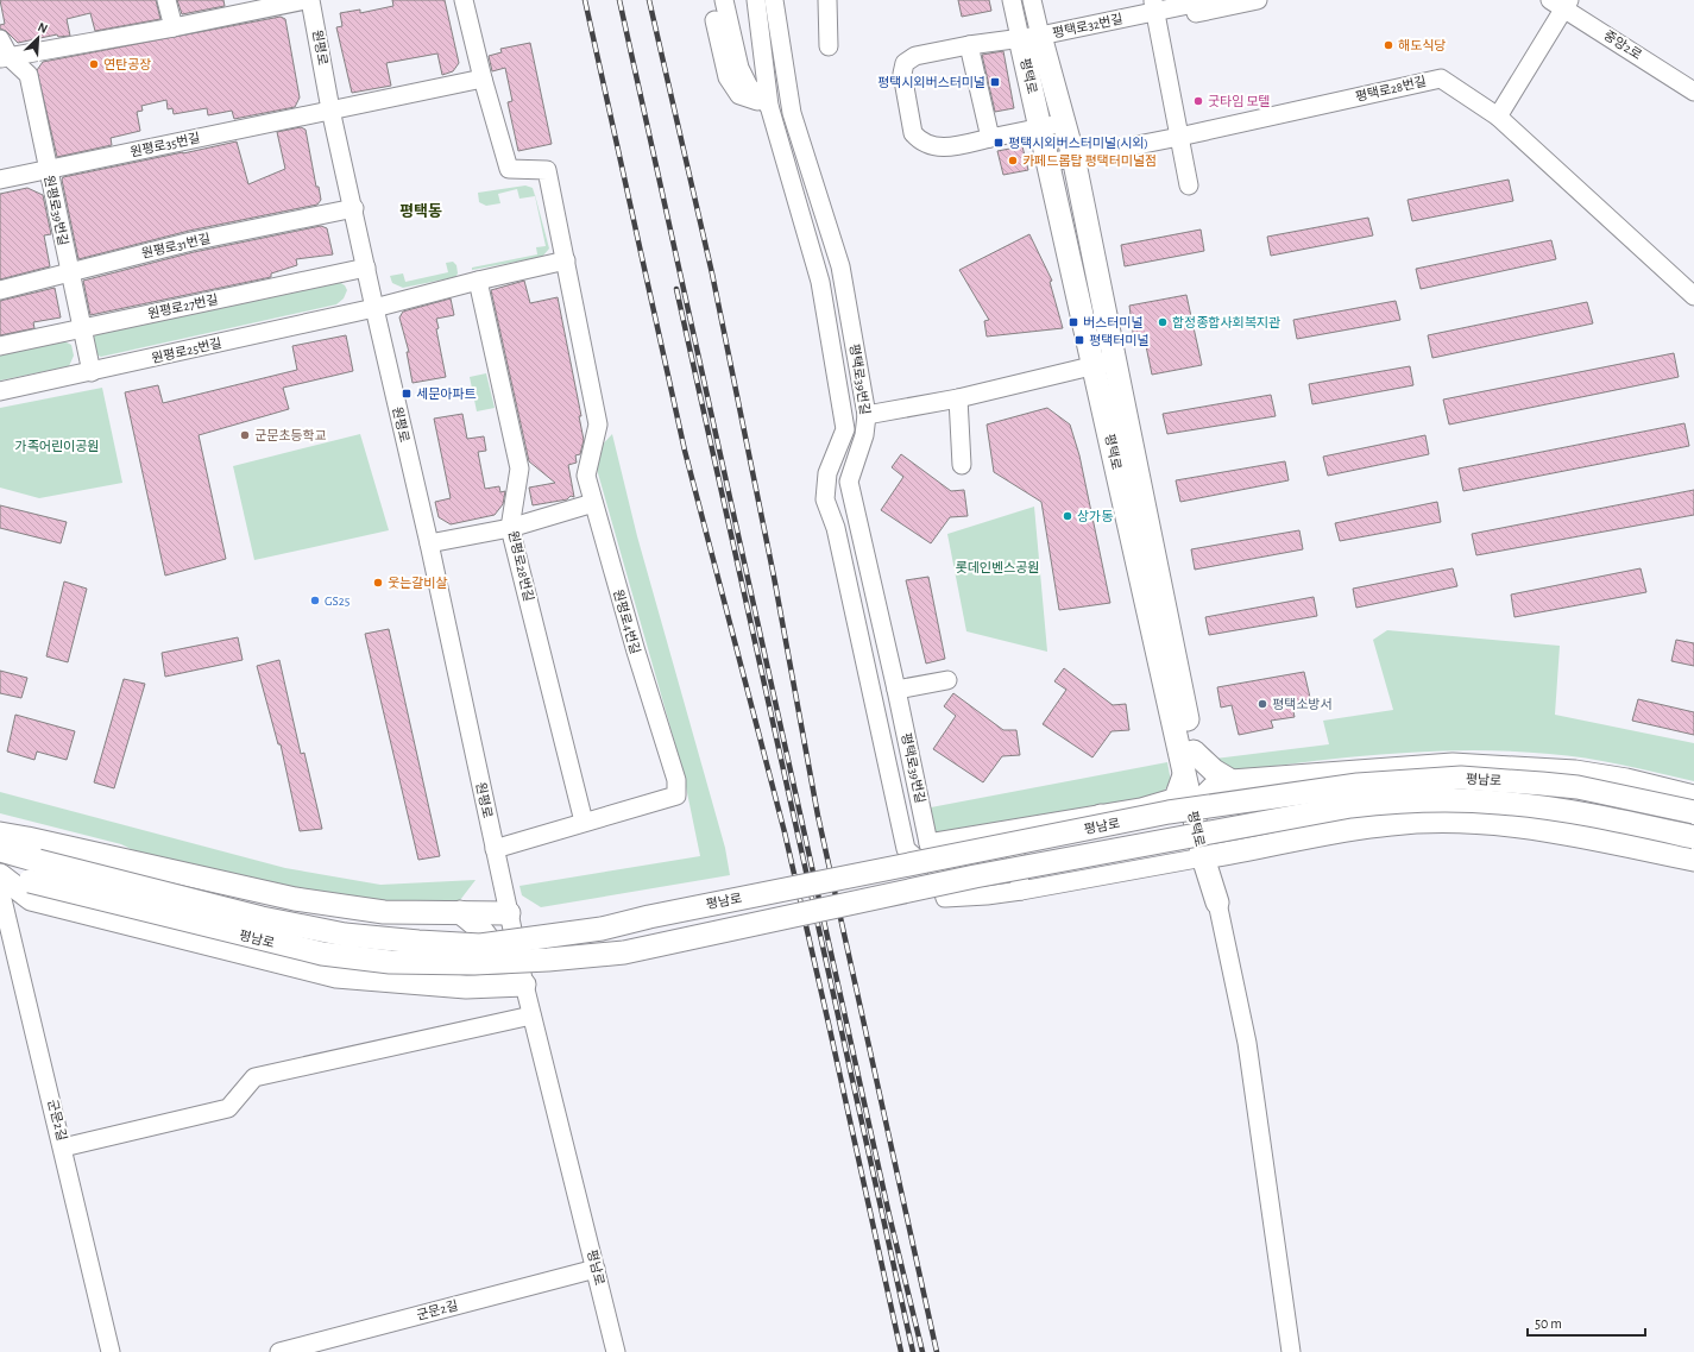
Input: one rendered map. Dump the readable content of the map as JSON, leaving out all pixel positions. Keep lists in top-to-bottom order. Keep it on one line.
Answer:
{"streets":{"main road":["평택로","평남로"],"street":["중앙2로","원평로","평택로28번길","원평로35번길","원평로39번길","원평로31번길","원평로27번길","원평로25번길","평택로39번길","원평로28번길","원평로4번길","군문2길"]},"crossings":[["원평로","원평로35번길"],["원평로","원평로31번길"],["원평로","원평로27번길"],["원평로","원평로25번길"],["원평로","원평로4번길"],["원평로","평남로"],["평택로","평택로28번길"],["원평로35번길","원평로39번길"],["원평로39번길","원평로31번길"],["원평로39번길","원평로27번길"],["원평로39번길","원평로25번길"],["원평로28번길","원평로4번길"],["원평로4번길","평남로"],["평남로","군문2길"]],"districts":["평택동"],"parks":["가족어린이공원","롯데인벤스공원"],"places":{"other":["해도식당","연탄공장","굿타임 모텔","카페드롭탑 평택터미널점","합정종합사회복지관","군문초등학교","상가동","웃는갈비살","GS25","평택소방서"],"transit":["평택시외버스터미널","평택시외버스터미널(시외)","버스터미널","평택터미널","세문아파트"]},"scale_bar":"50 m","north":"top right"}
